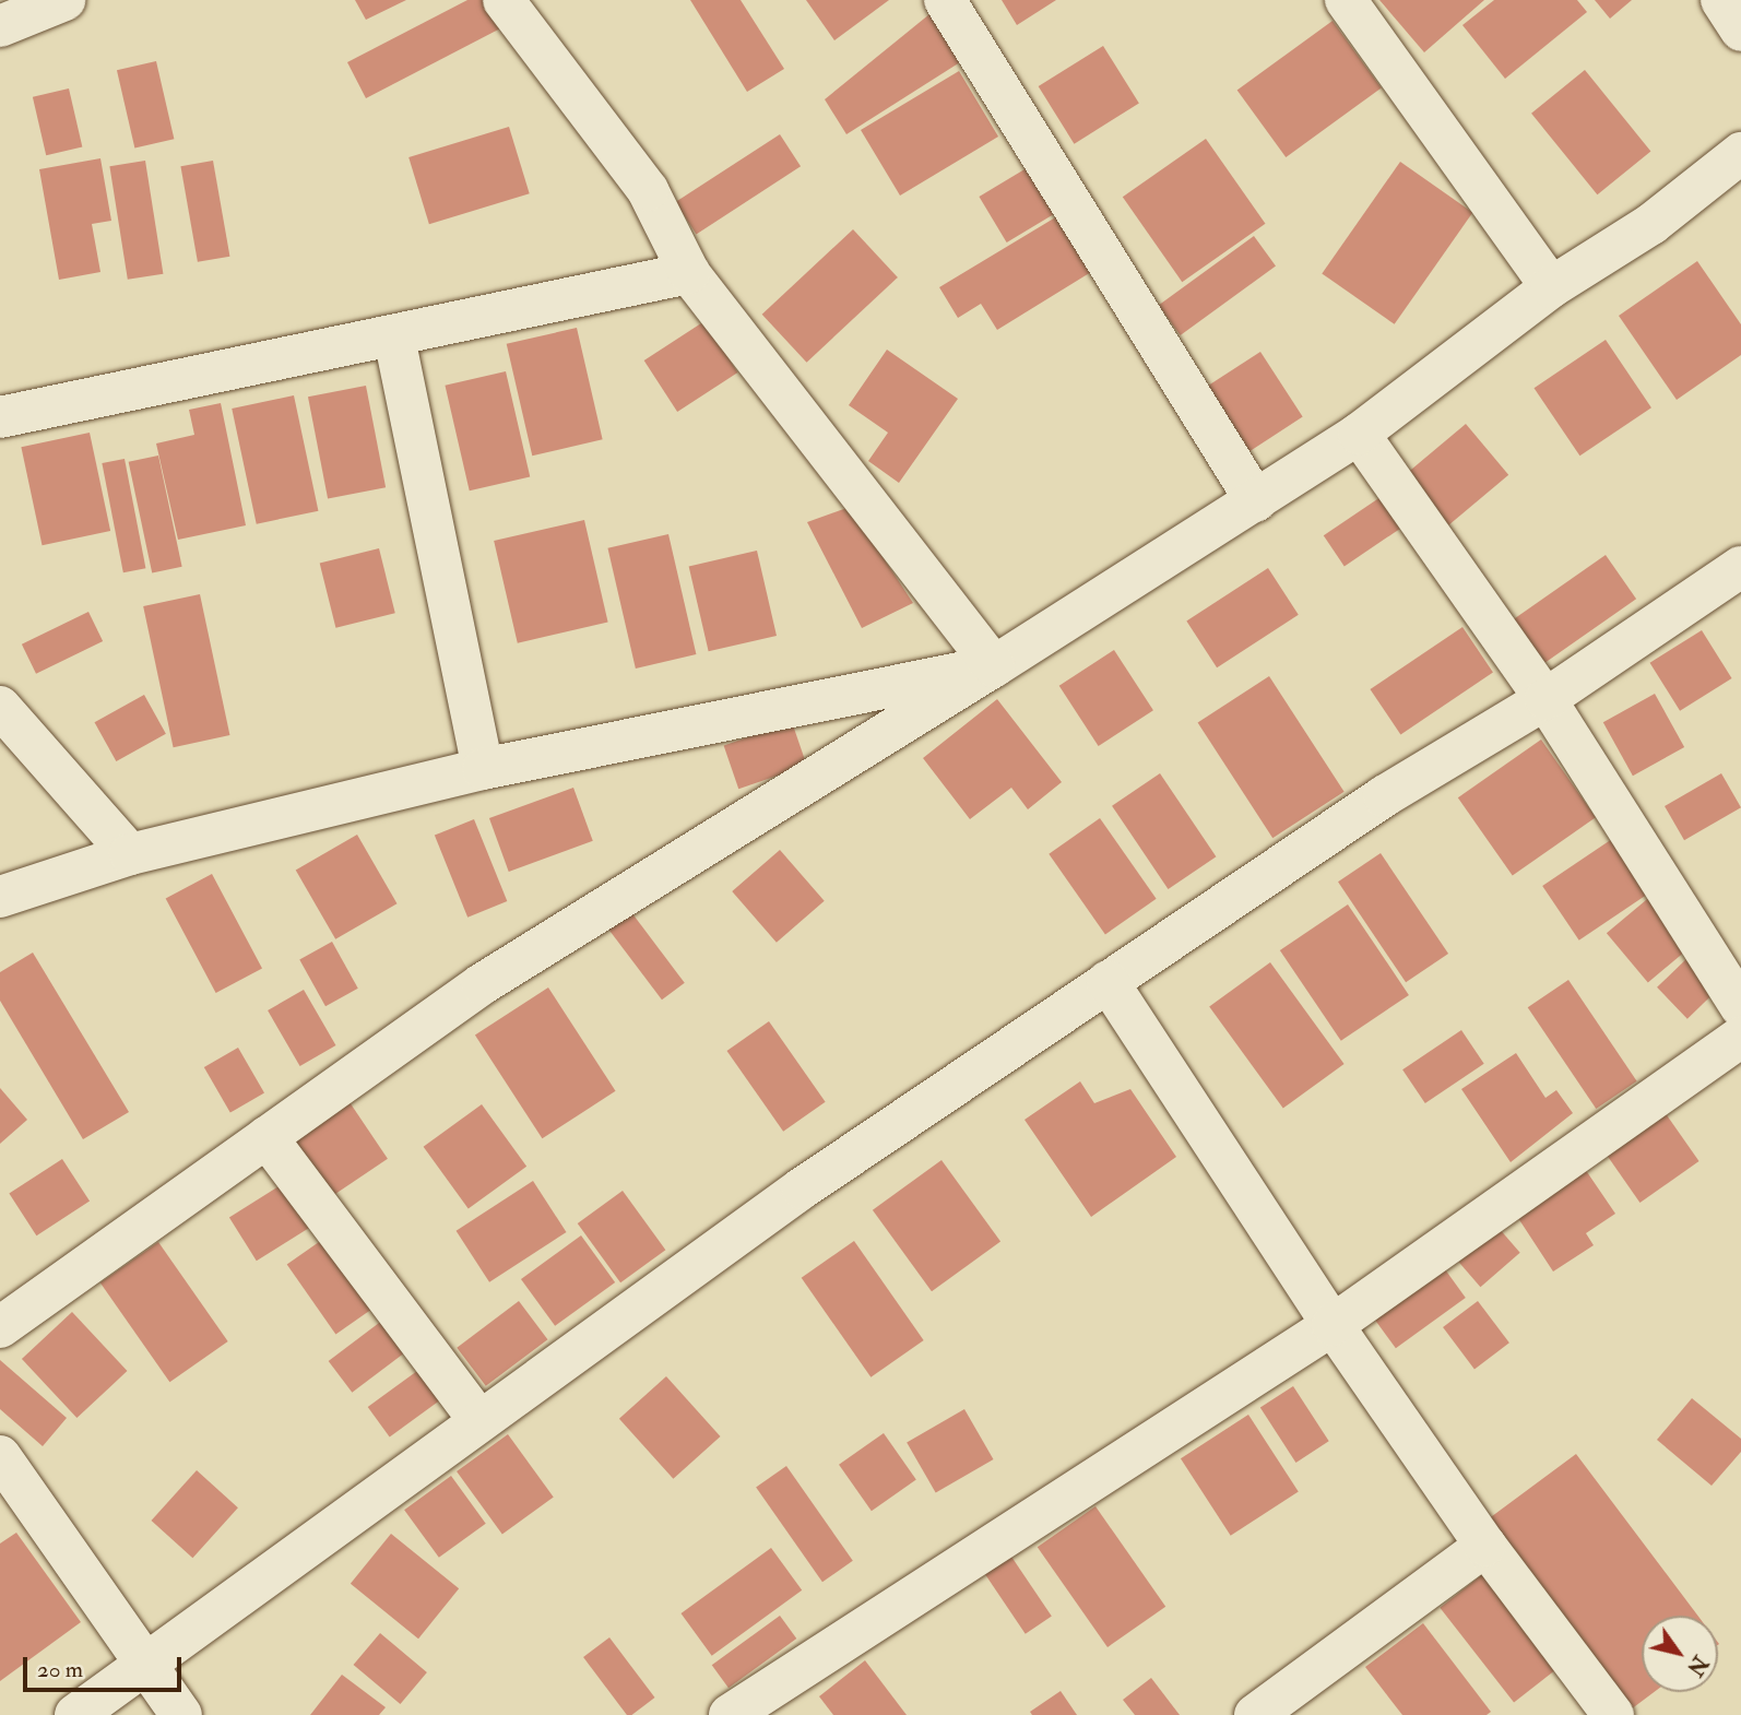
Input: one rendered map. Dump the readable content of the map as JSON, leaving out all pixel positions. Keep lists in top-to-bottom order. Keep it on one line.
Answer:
{"scale_bar":"20 m","north":"bottom right"}
